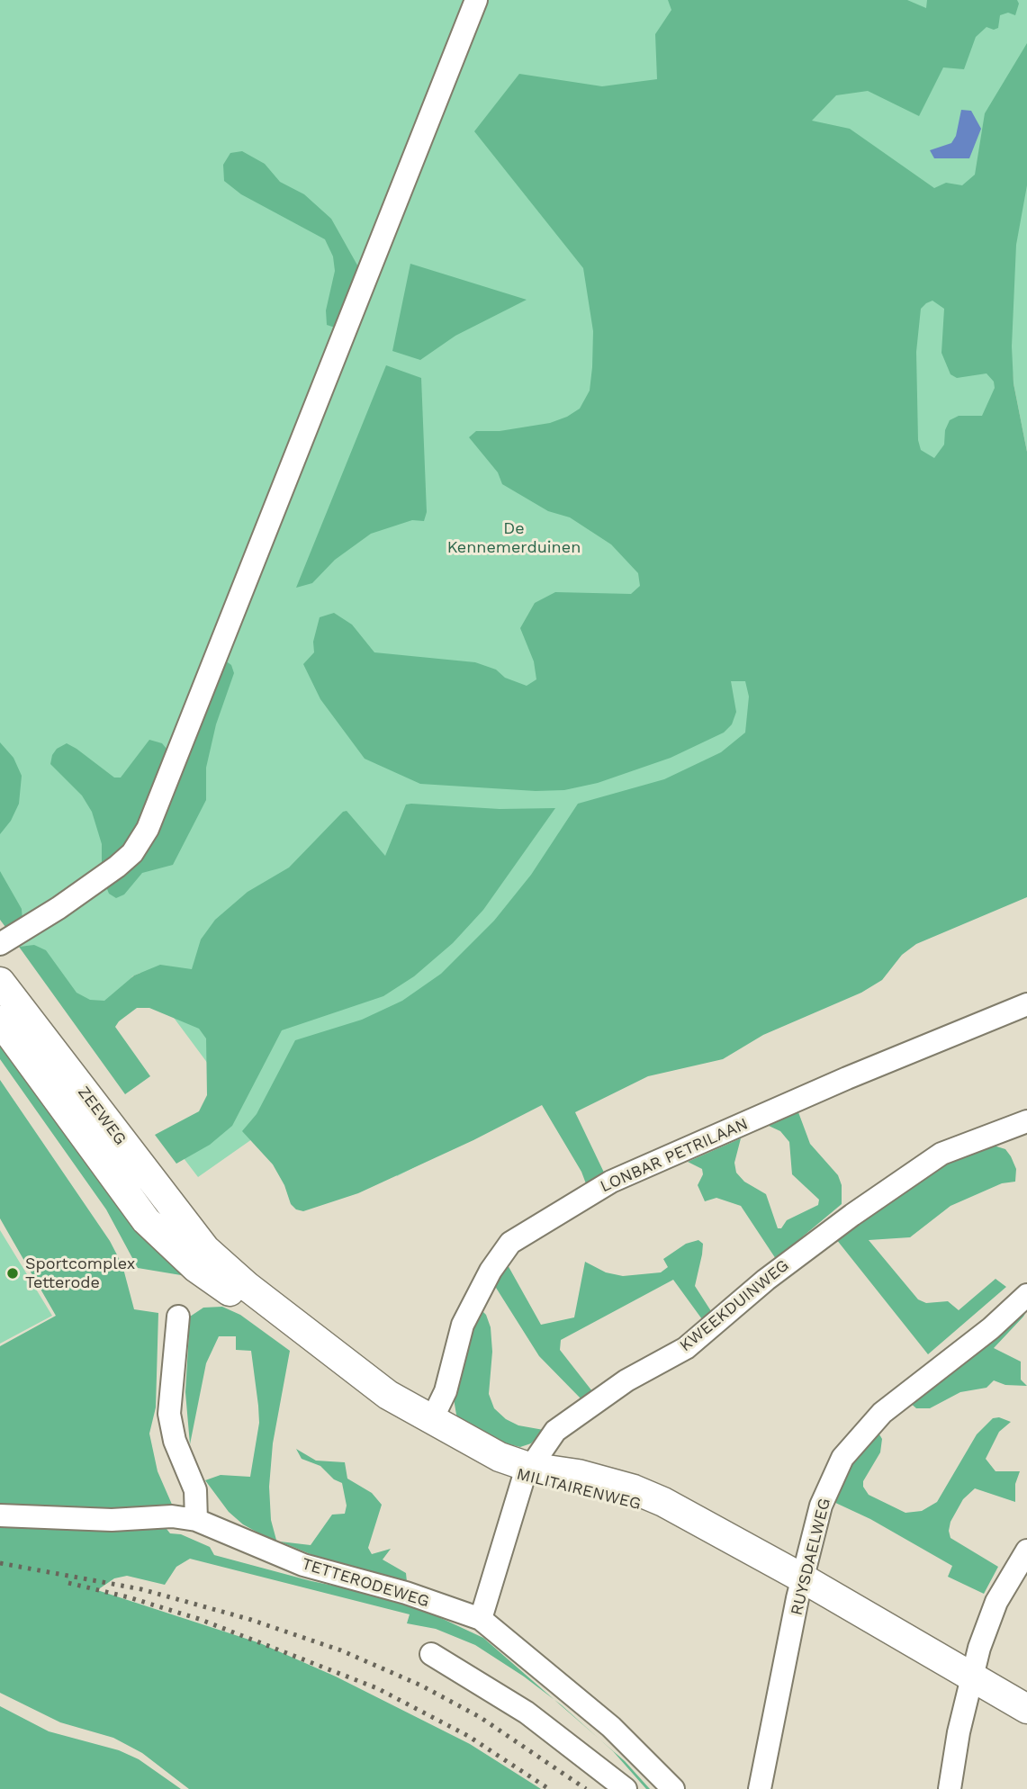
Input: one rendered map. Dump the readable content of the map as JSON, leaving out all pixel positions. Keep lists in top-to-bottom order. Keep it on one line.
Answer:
{"streets":{"main road":["ZEEWEG","MILITAIRENWEG"],"street":["LONBAR PETRILAAN","KWEEKDUINWEG","RUYSDAELWEG","TETTERODEWEG"]},"crossings":[["ZEEWEG","MILITAIRENWEG"],["LONBAR PETRILAAN","MILITAIRENWEG"],["KWEEKDUINWEG","MILITAIRENWEG"],["KWEEKDUINWEG","TETTERODEWEG"],["MILITAIRENWEG","RUYSDAELWEG"]],"parks":["De Kennemerduinen"],"places":["Sportcomplex Tetterode"]}
